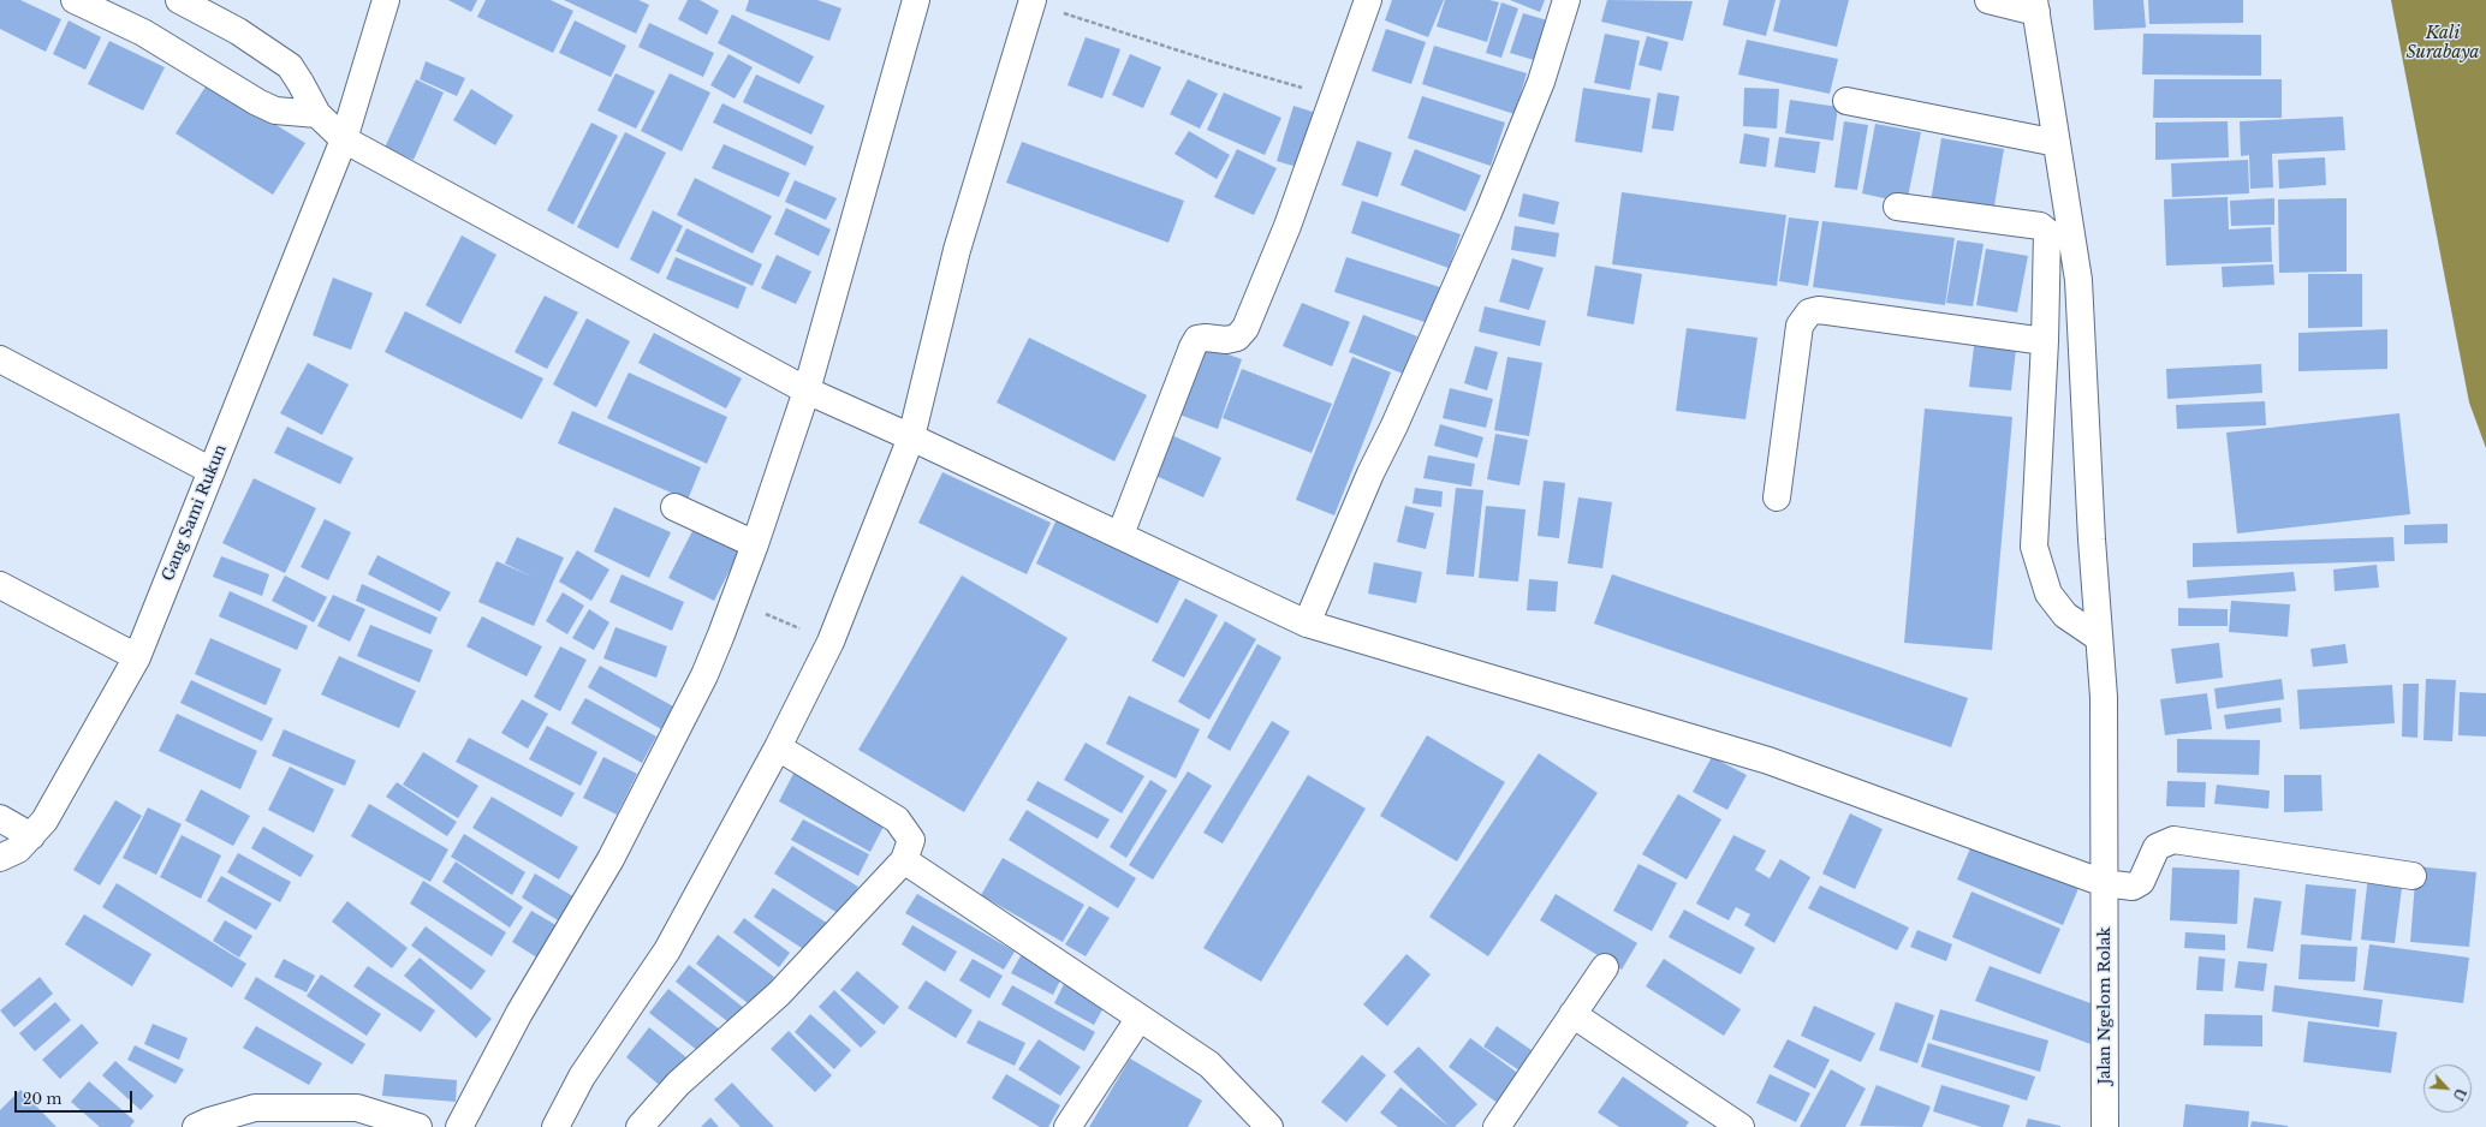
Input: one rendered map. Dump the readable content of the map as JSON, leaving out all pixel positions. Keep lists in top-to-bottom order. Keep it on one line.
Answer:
{"streets":{"street":["Gang Sami Rukun","Jalan Ngelom Rolak"]},"water":["Kali Surabaya"],"scale_bar":"20 m","north":"bottom right"}
